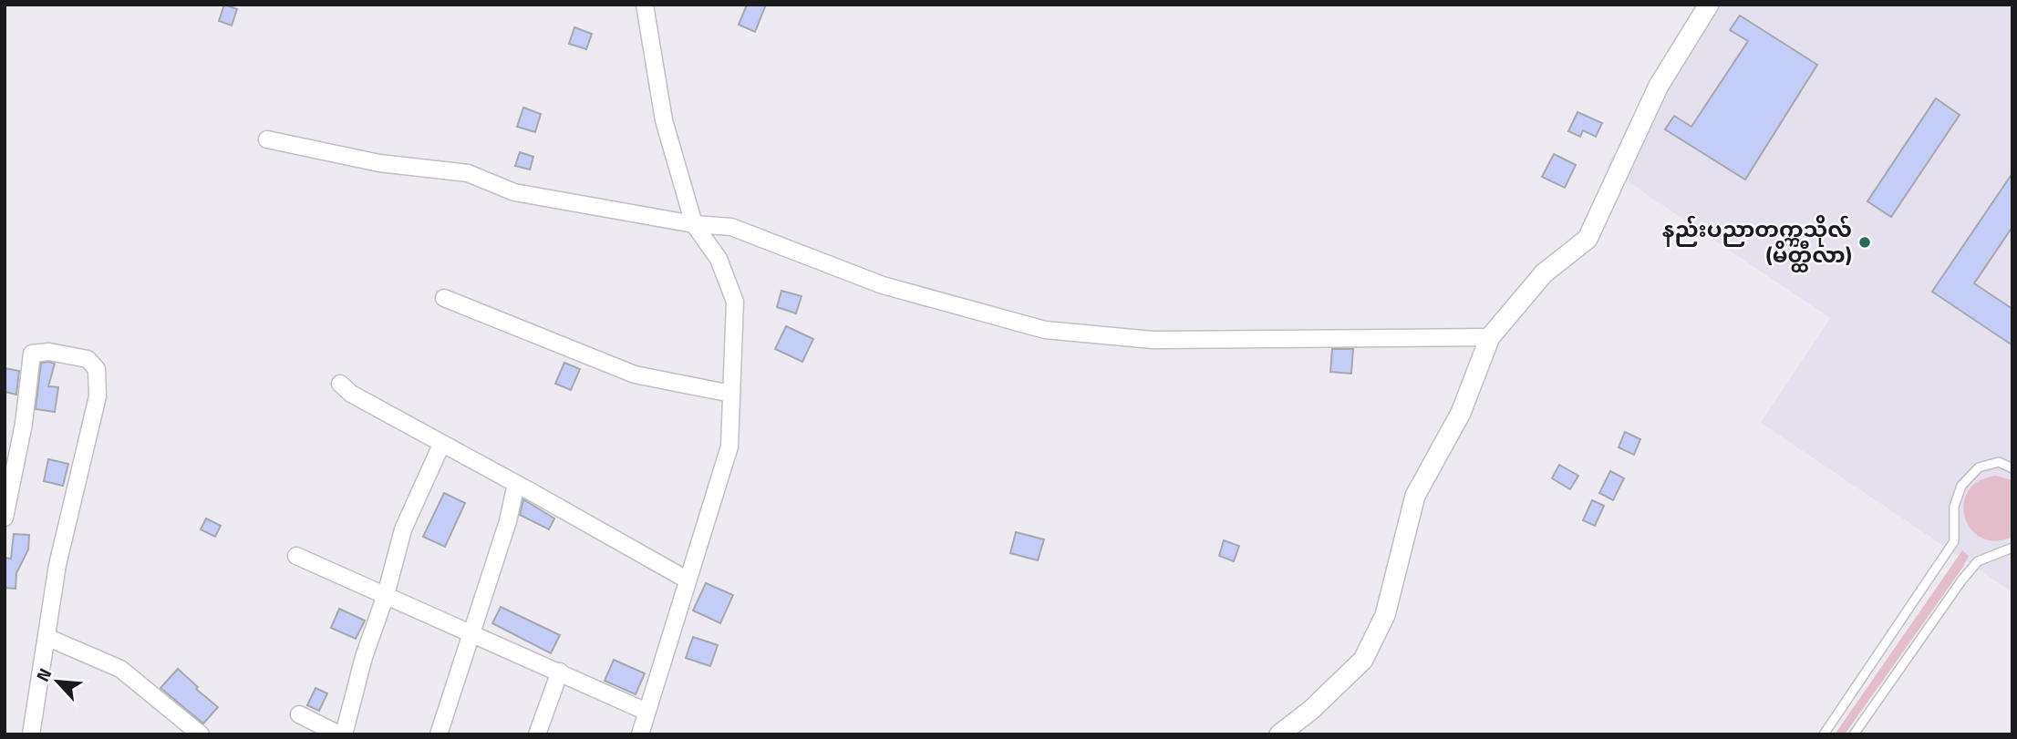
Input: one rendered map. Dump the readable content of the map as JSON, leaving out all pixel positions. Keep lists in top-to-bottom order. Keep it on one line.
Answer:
{"places":["နည်းပညာတက္ကသိုလ် (မိတ္ထီလာ)"],"north":"top left"}
